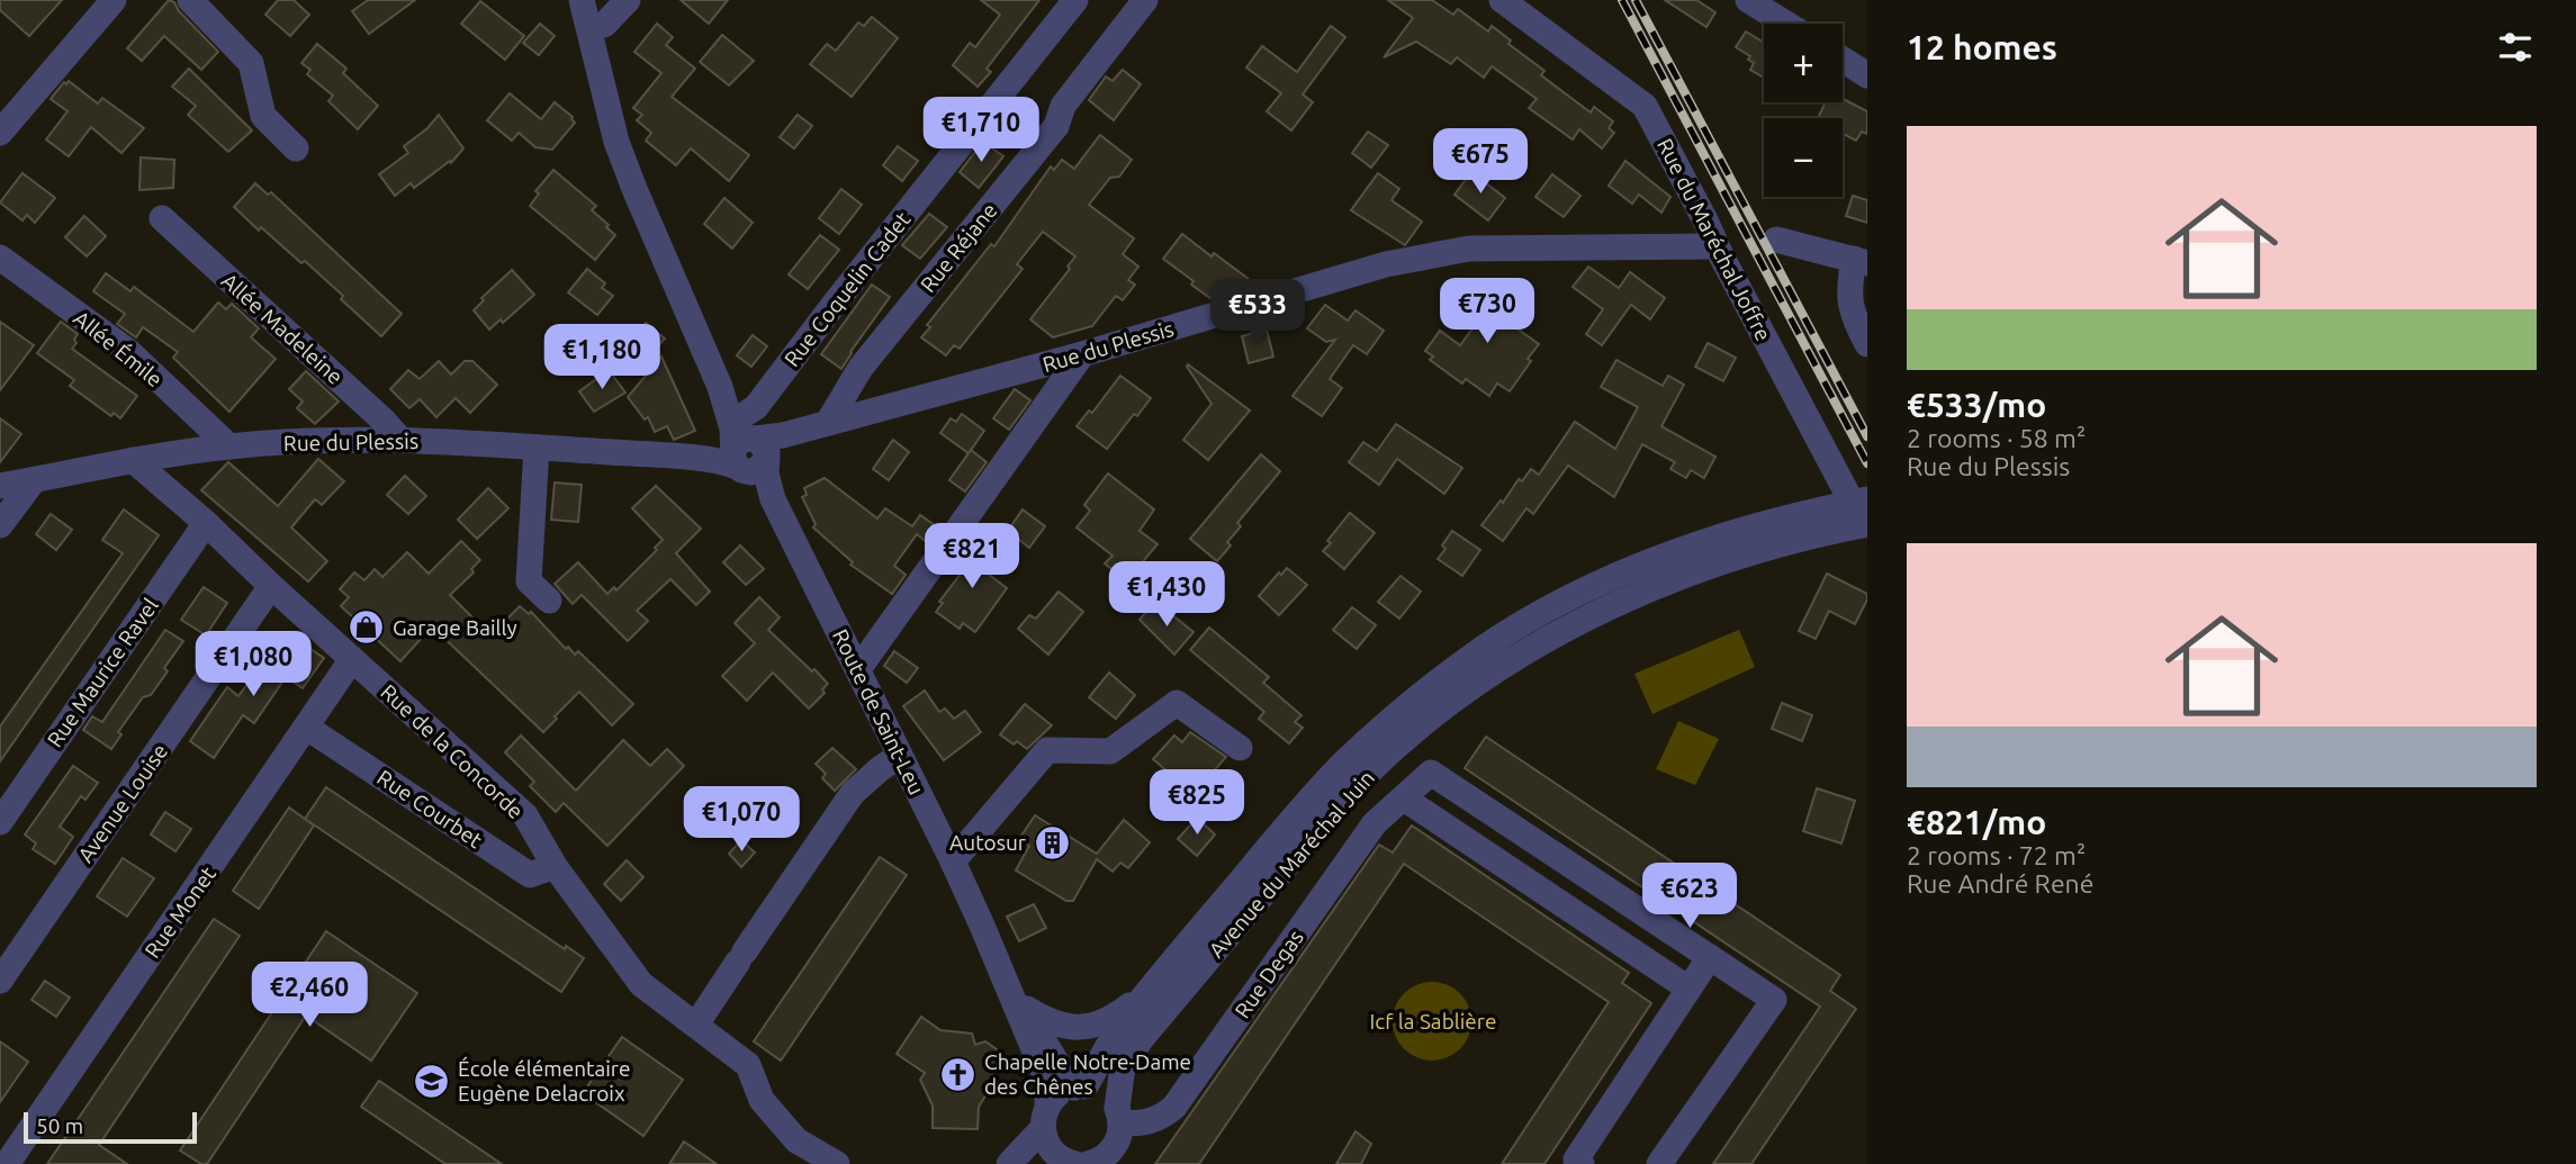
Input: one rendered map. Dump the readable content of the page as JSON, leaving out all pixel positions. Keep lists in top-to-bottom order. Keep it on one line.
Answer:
{"streets":{"street":["Rue du Maréchal Joffre","Rue Réjane","Rue Coquelin Cadet","Allée Madeleine","Rue du Plessis","Allée Émile","Rue Maurice Ravel","Route de Saint-Leu","Rue de la Concorde","Avenue Louise","Rue Courbet","Avenue du Maréchal Juin","Rue Monet","Rue Degas"]},"crossings":[["Rue du Maréchal Joffre","Rue du Plessis"],["Rue Réjane","Rue du Plessis"],["Rue Coquelin Cadet","Rue du Plessis"],["Rue Coquelin Cadet","Route de Saint-Leu"],["Allée Madeleine","Rue du Plessis"],["Rue du Plessis","Allée Émile"],["Rue du Plessis","Route de Saint-Leu"],["Rue du Plessis","Rue de la Concorde"],["Rue Maurice Ravel","Rue de la Concorde"],["Route de Saint-Leu","Avenue du Maréchal Juin"],["Rue de la Concorde","Avenue Louise"],["Rue de la Concorde","Rue Courbet"],["Rue de la Concorde","Rue Monet"],["Rue Courbet","Rue Monet"],["Avenue du Maréchal Juin","Rue Degas"]],"parks":["Icf la Sablière"],"places":{"shop":["Garage Bailly"],"building":["Autosur"],"church":["Chapelle Notre-Dame des Chênes"],"school or university":["École élémentaire Eugène Delacroix"]},"scale_bar":"50 m","page":{"heading":"12 homes","map_buttons":["+","−"],"list":[{"name":"€533/mo","note":"2 rooms · 58 m² · Rue du Plessis"},{"name":"€821/mo","note":"2 rooms · 72 m² · Rue André René"}],"price":["€1,710","€675","€730","€533","€1,180","€821","€1,430","€1,080","€825","€1,070","€623","€2,460"],"scale":"50 m"}}
